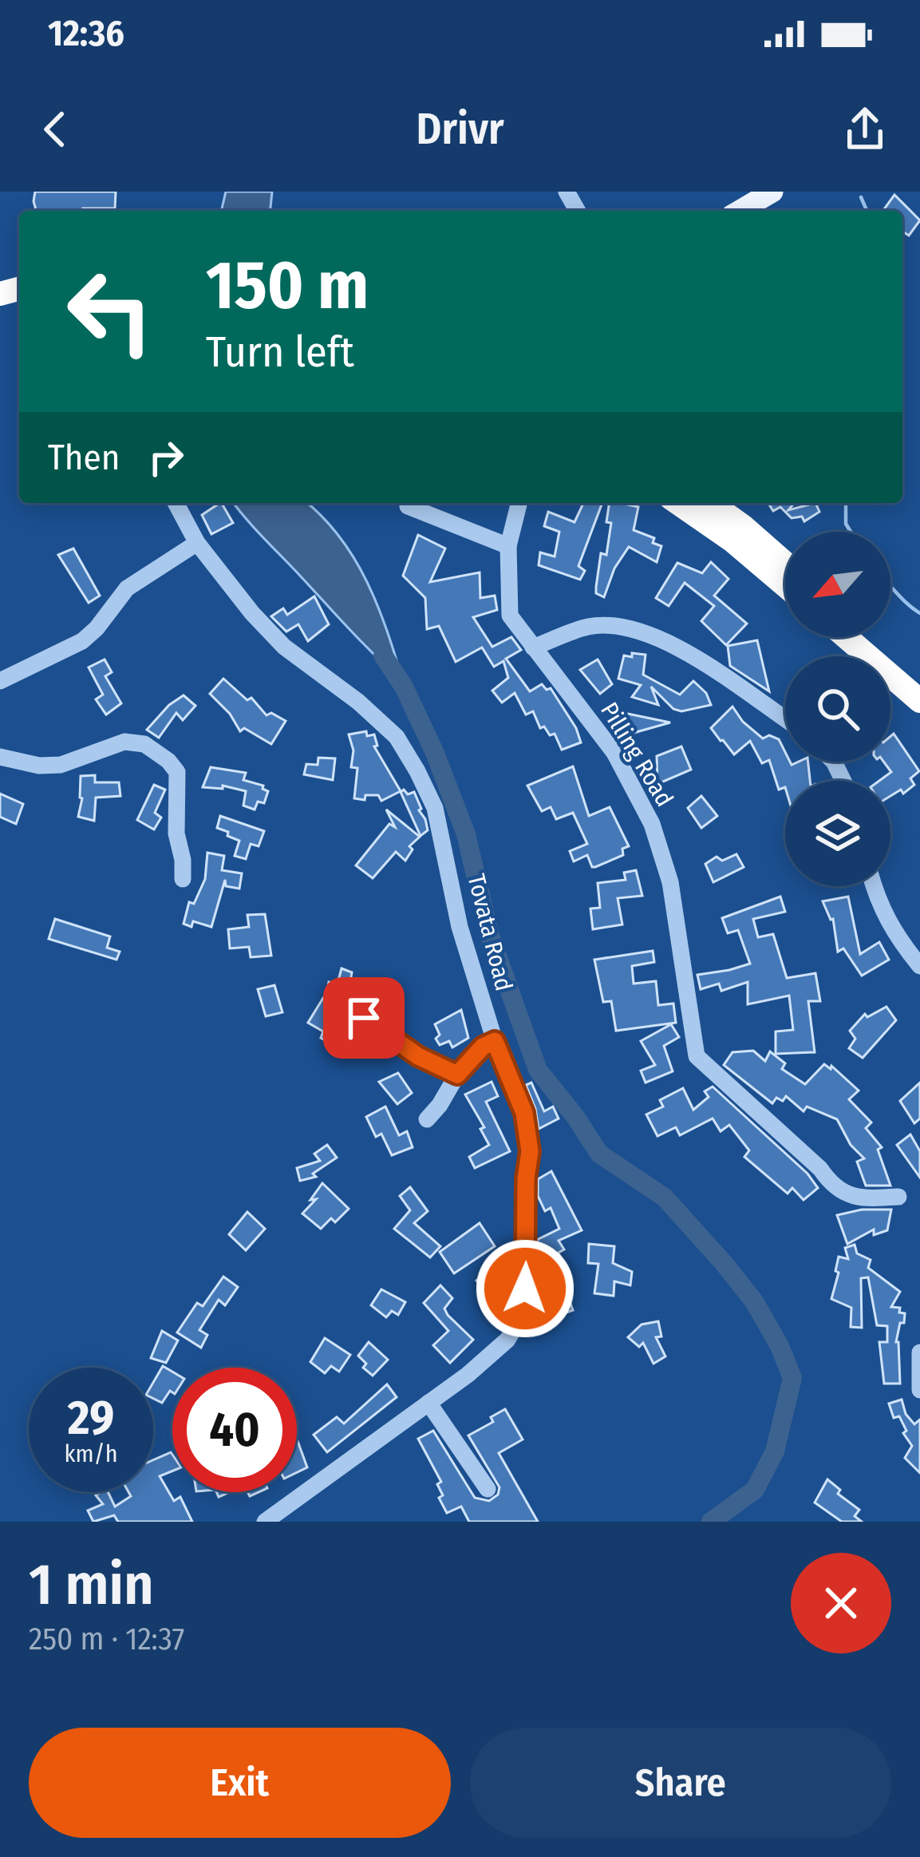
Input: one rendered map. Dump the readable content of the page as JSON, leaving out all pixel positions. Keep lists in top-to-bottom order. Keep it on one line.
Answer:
{"streets":{"street":["Pilling Road","Tovata Road"]},"north":"bottom left","page":{"status":"12:36","header":"Drivr","turn":["150 m","Turn left"],"then":"Then","speed":"29 km/h","limit":"40","heading":["1 min","250 m · 12:37"],"buttons":["Exit","Share"]}}
